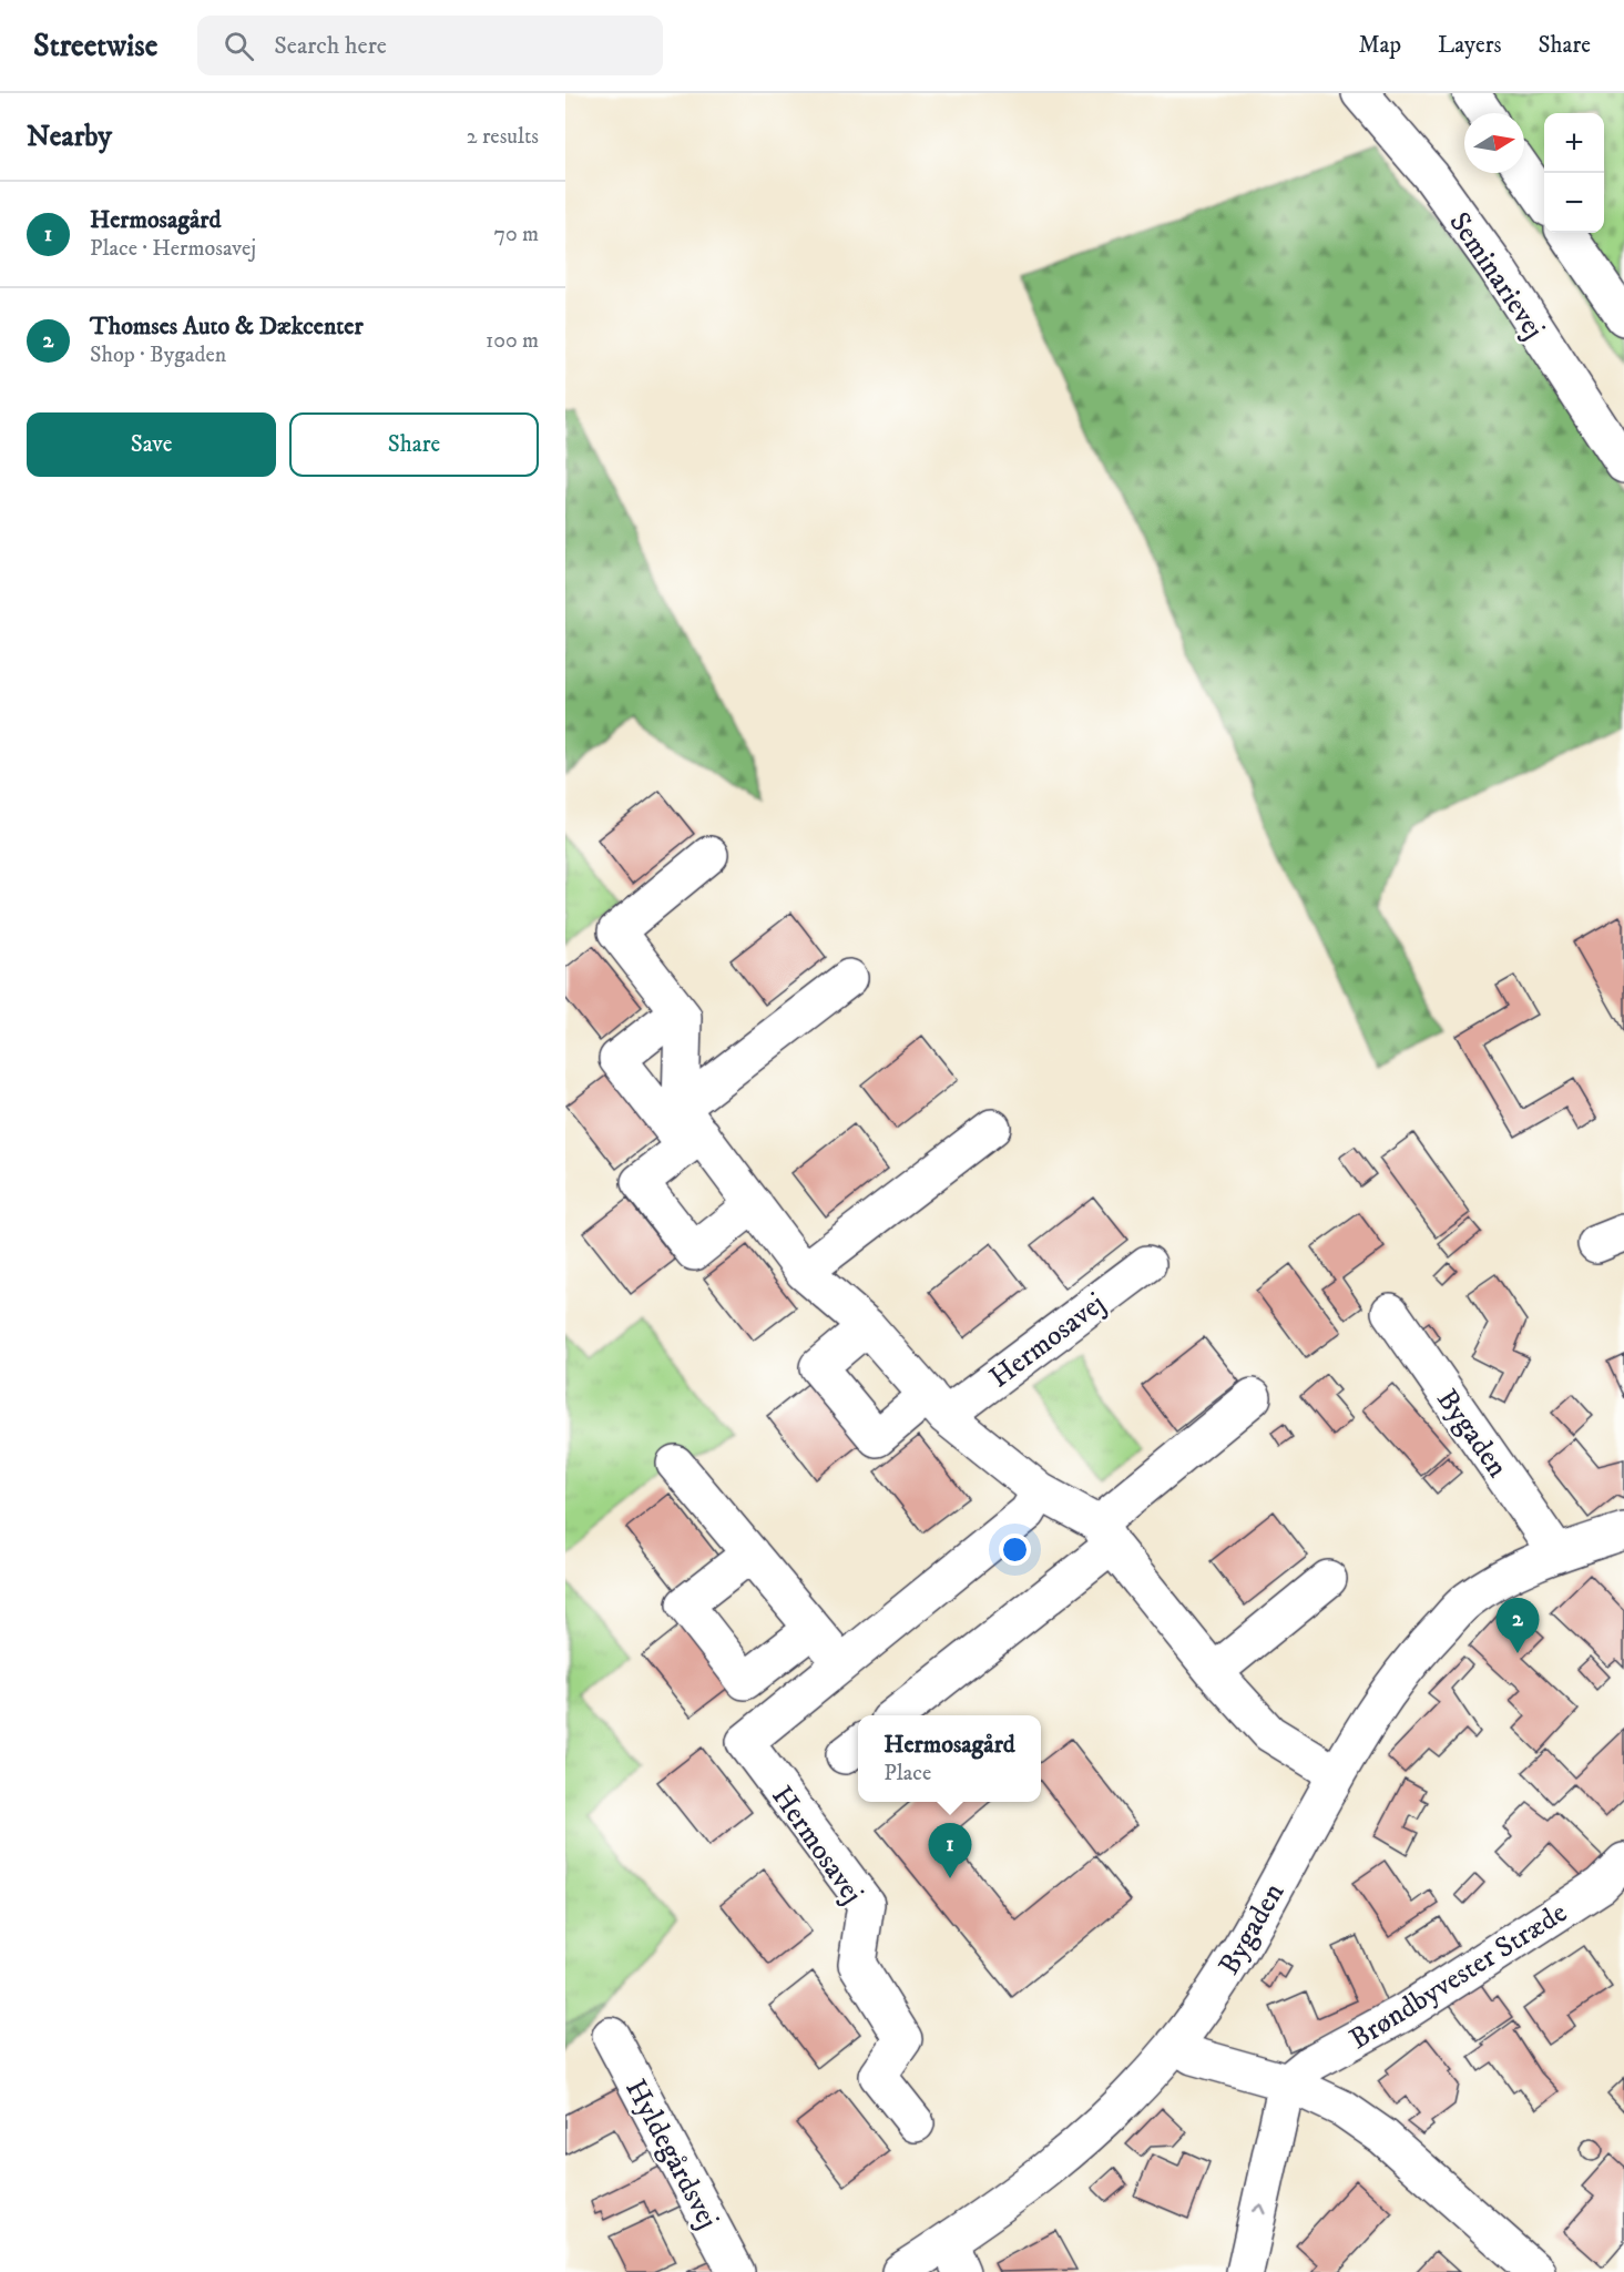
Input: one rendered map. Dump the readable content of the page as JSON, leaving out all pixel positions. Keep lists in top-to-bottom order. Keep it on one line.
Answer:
{"streets":{"street":["Seminarievej","Hermosavej","Bygaden","Brøndbyvester Stræde","Hyldegårdsvej"]},"north":"right","page":{"header":"Streetwise","search":"Search here","nav":["Map","Layers","Share"],"heading":["Nearby","2 results"],"map_buttons":["+","−"],"list":[{"mark":"1","name":"Hermosagård","note":"Place · Hermosavej","value":"70 m"},{"mark":"2","name":"Thomses Auto & Dækcenter","note":"Shop · Bygaden","value":"100 m"}],"buttons":["Save","Share"],"pins":["2","1"],"popup":["Hermosagård","Place"]}}
